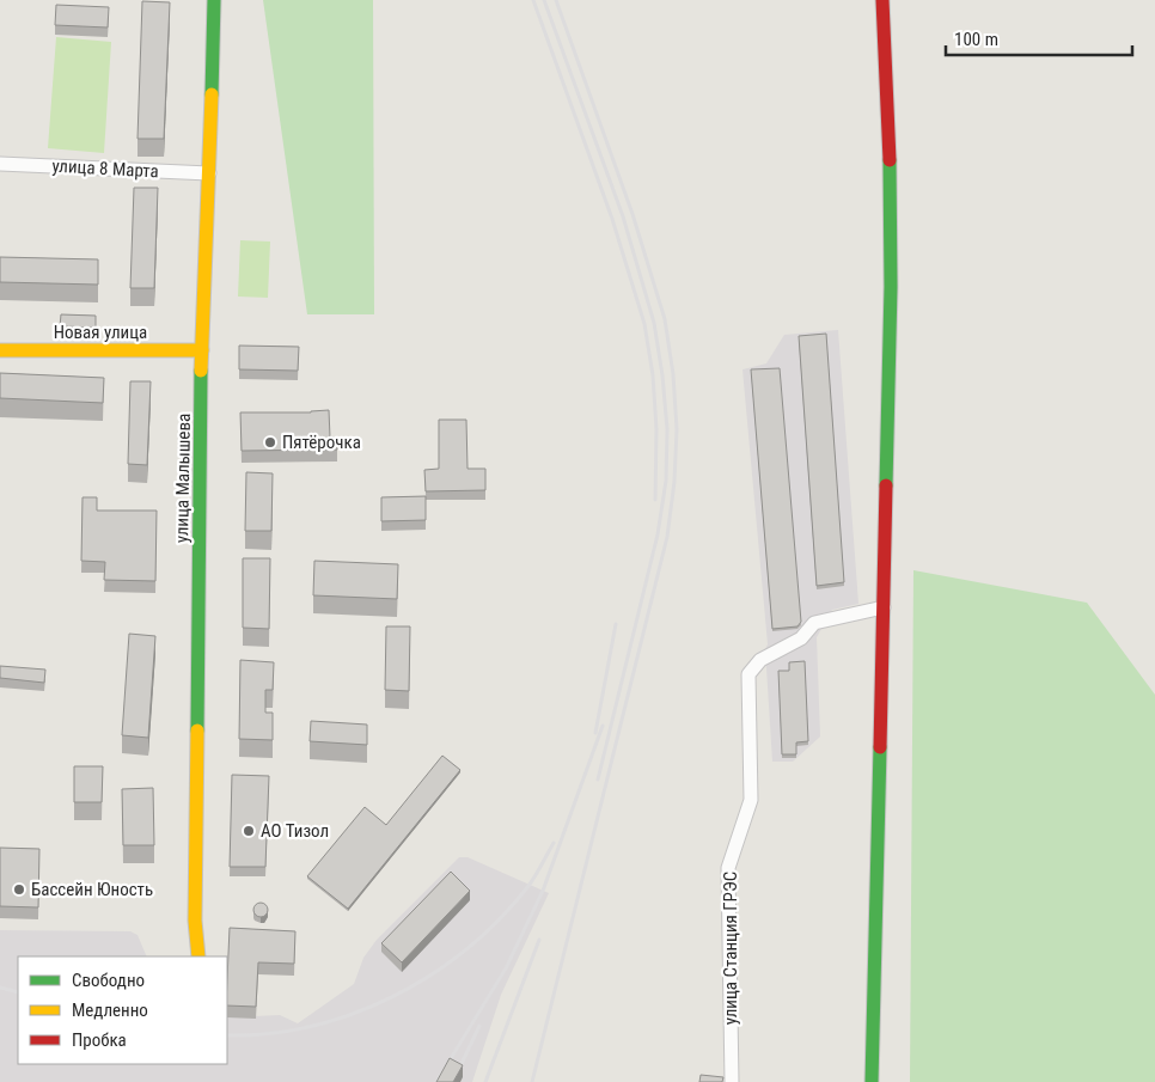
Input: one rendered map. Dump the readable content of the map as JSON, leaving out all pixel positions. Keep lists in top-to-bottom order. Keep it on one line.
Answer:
{"streets":{"main road":["Новая улица","улица Малышева"],"street":["улица 8 Марта","улица Станция ГРЭС"]},"crossings":[["улица 8 Марта","улица Малышева"],["Новая улица","улица Малышева"]],"places":["Пятёрочка","АО Тизол","Бассейн Юность"],"legend":["Свободно","Медленно","Пробка"],"scale_bar":"100 m"}
